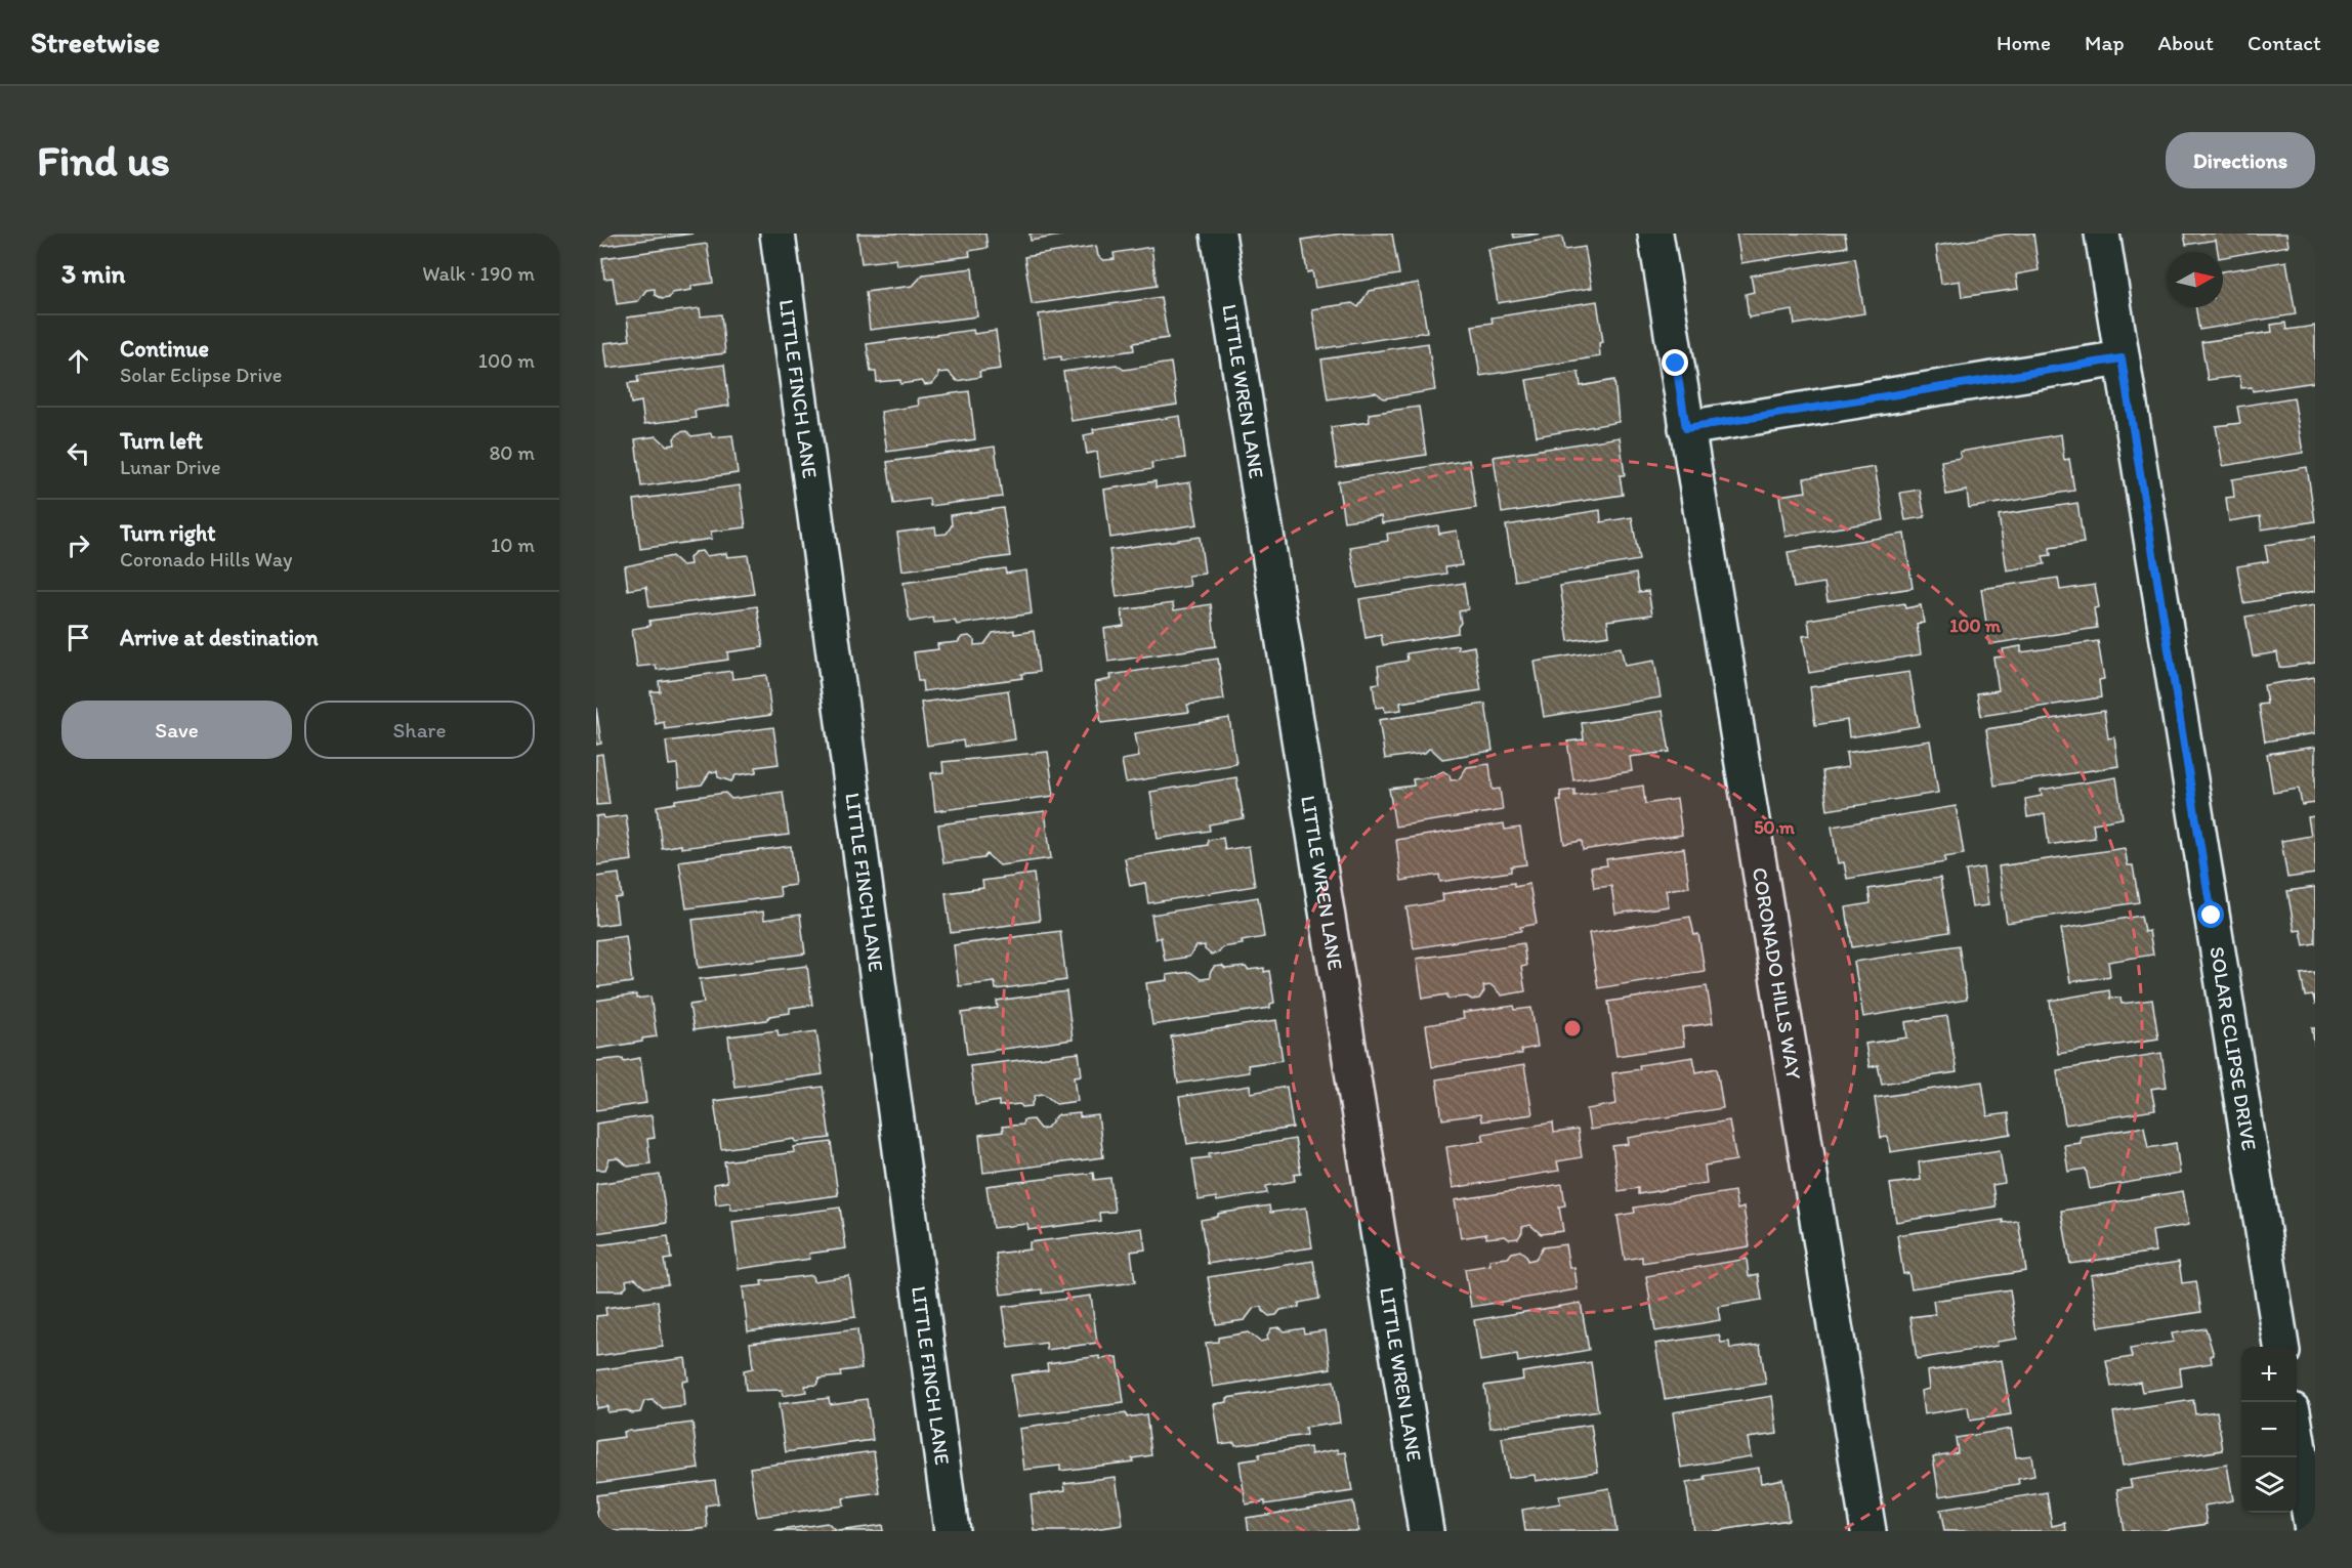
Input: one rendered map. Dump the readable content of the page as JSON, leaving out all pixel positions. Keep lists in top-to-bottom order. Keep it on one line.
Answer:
{"streets":{"street":["LITTLE FINCH LANE","LITTLE WREN LANE","CORONADO HILLS WAY","SOLAR ECLIPSE DRIVE"]},"north":"right","page":{"header":"Streetwise","nav":["Home","Map","About","Contact"],"buttons":["Directions",["Save","Share"]],"title":"Find us","heading":["3 min","Walk · 190 m"],"list":[["Continue","Solar Eclipse Drive","100 m"],["Turn left","Lunar Drive","80 m"],["Turn right","Coronado Hills Way","10 m"],"Arrive at destination"],"map_buttons":["+","−"]},"rings":["100 m","50 m"]}
